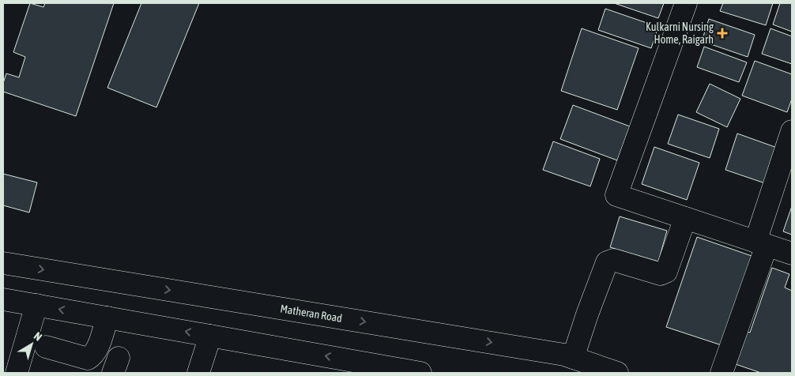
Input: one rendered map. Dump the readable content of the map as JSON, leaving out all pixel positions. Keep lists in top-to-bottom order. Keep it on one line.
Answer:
{"streets":{"street":["Matheran Road"]},"places":{"health":["Kulkarni Nursing Home, Raigarh"]},"north":"top right"}
